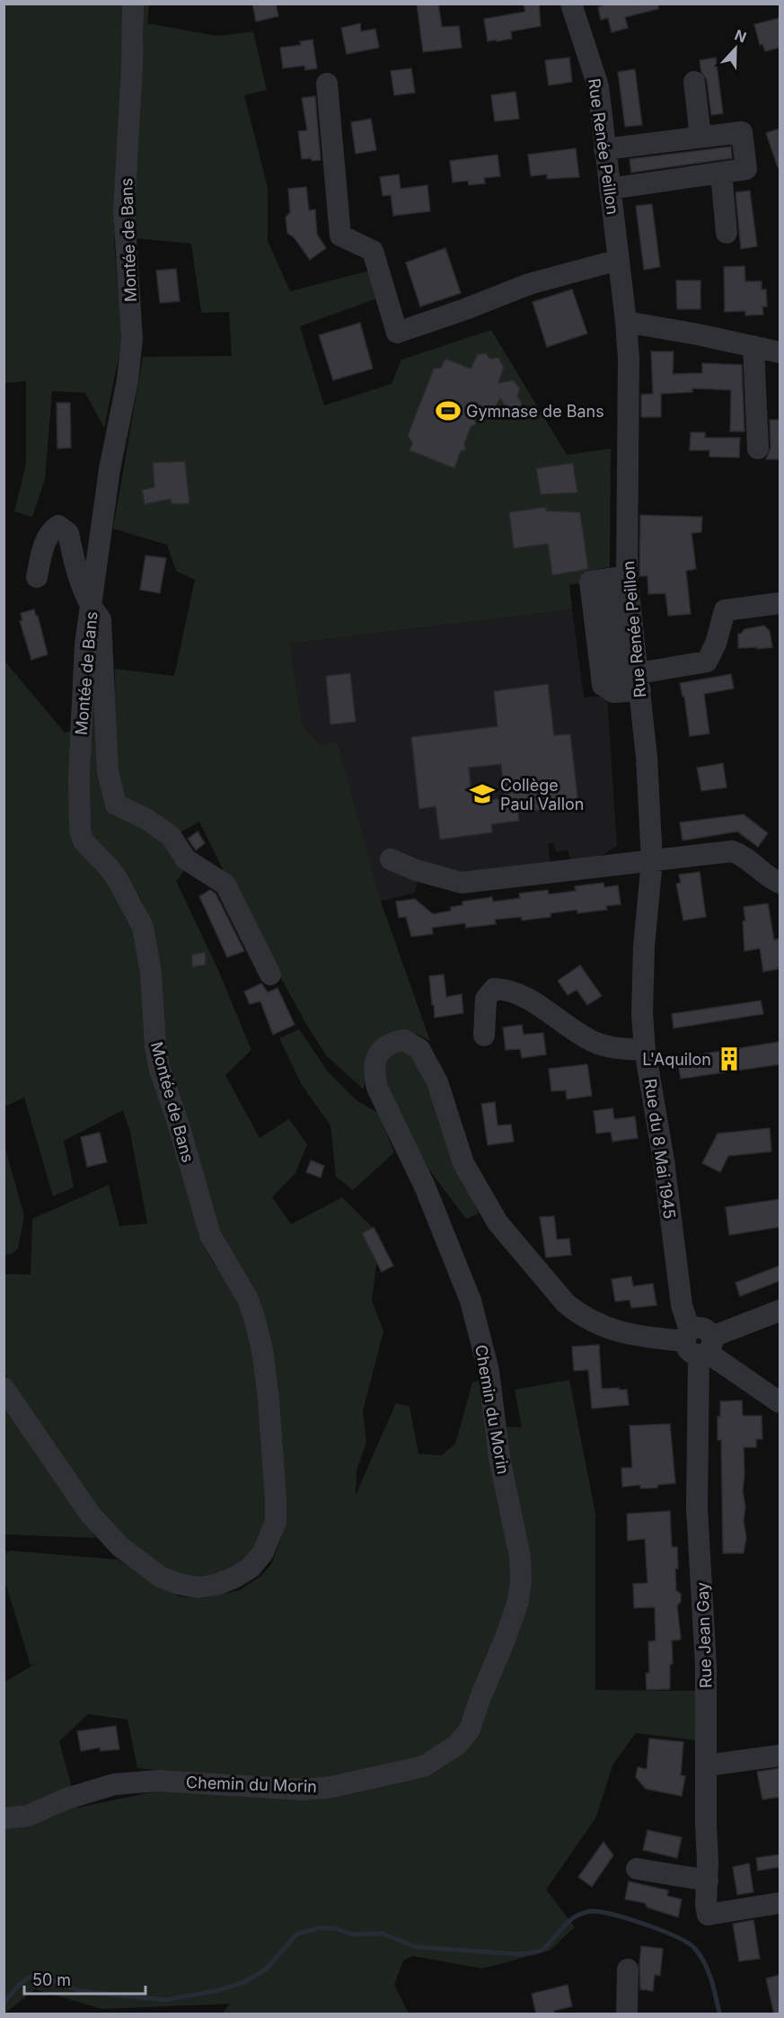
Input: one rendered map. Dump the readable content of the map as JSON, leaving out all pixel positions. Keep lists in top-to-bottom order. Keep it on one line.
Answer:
{"streets":{"street":["Rue Renée Peillon","Montée de Bans","Rue du 8 Mai 1945","Chemin du Morin","Rue Jean Gay"]},"crossings":[["Rue Renée Peillon","Rue du 8 Mai 1945"],["Rue du 8 Mai 1945","Chemin du Morin"],["Rue du 8 Mai 1945","Rue Jean Gay"],["Chemin du Morin","Rue Jean Gay"]],"places":{"sports":["Gymnase de Bans"],"school or university":["Collège Paul Vallon"],"building":["L'Aquilon"]},"scale_bar":"50 m","north":"top"}
